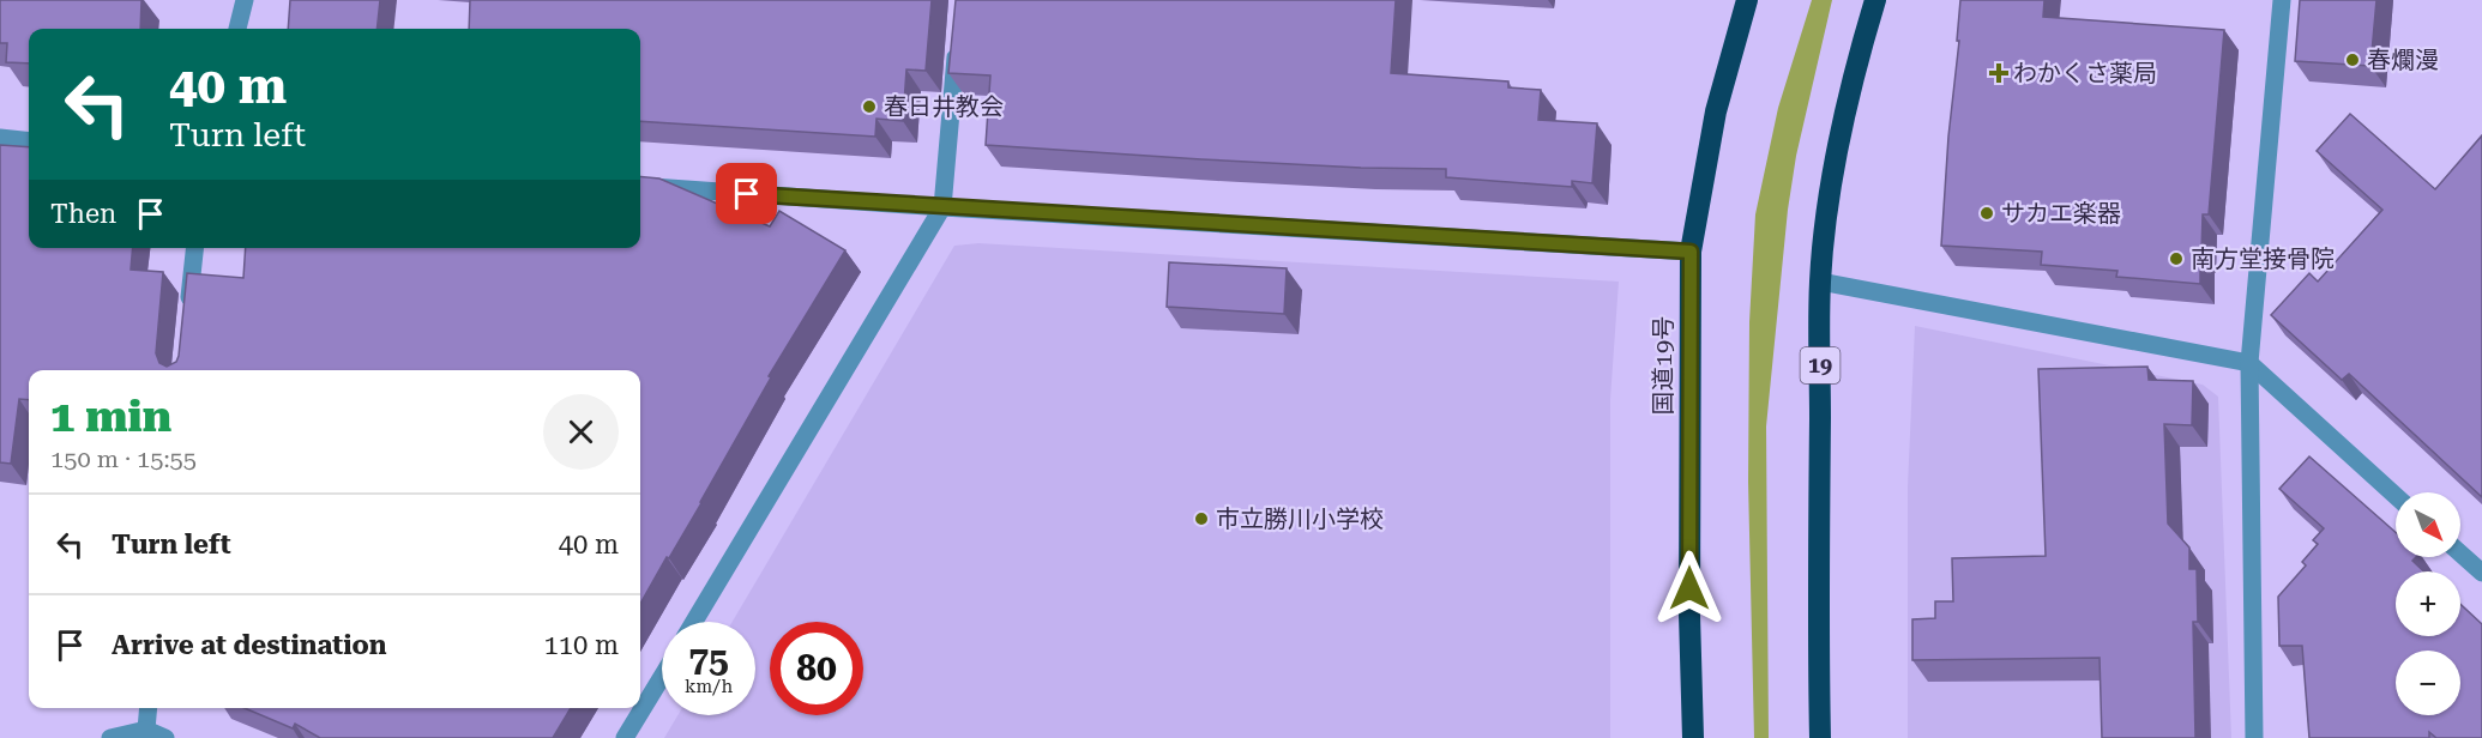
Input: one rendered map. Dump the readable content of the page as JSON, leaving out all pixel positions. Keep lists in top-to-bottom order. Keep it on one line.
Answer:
{"streets":{"highway":["国道19号","19"]},"places":{"other":["春爛漫","春日井教会","サカエ楽器","南方堂接骨院","市立勝川小学校"],"health":["わかくさ薬局"]},"north":"bottom right","page":{"turn":["40 m","Turn left"],"then":"Then","heading":["1 min","150 m · 15:55"],"map_buttons":["+","−"],"list":[{"name":"Turn left","value":"40 m"},{"name":"Arrive at destination","value":"110 m"}],"speed":"75 km/h","limit":"80"}}
